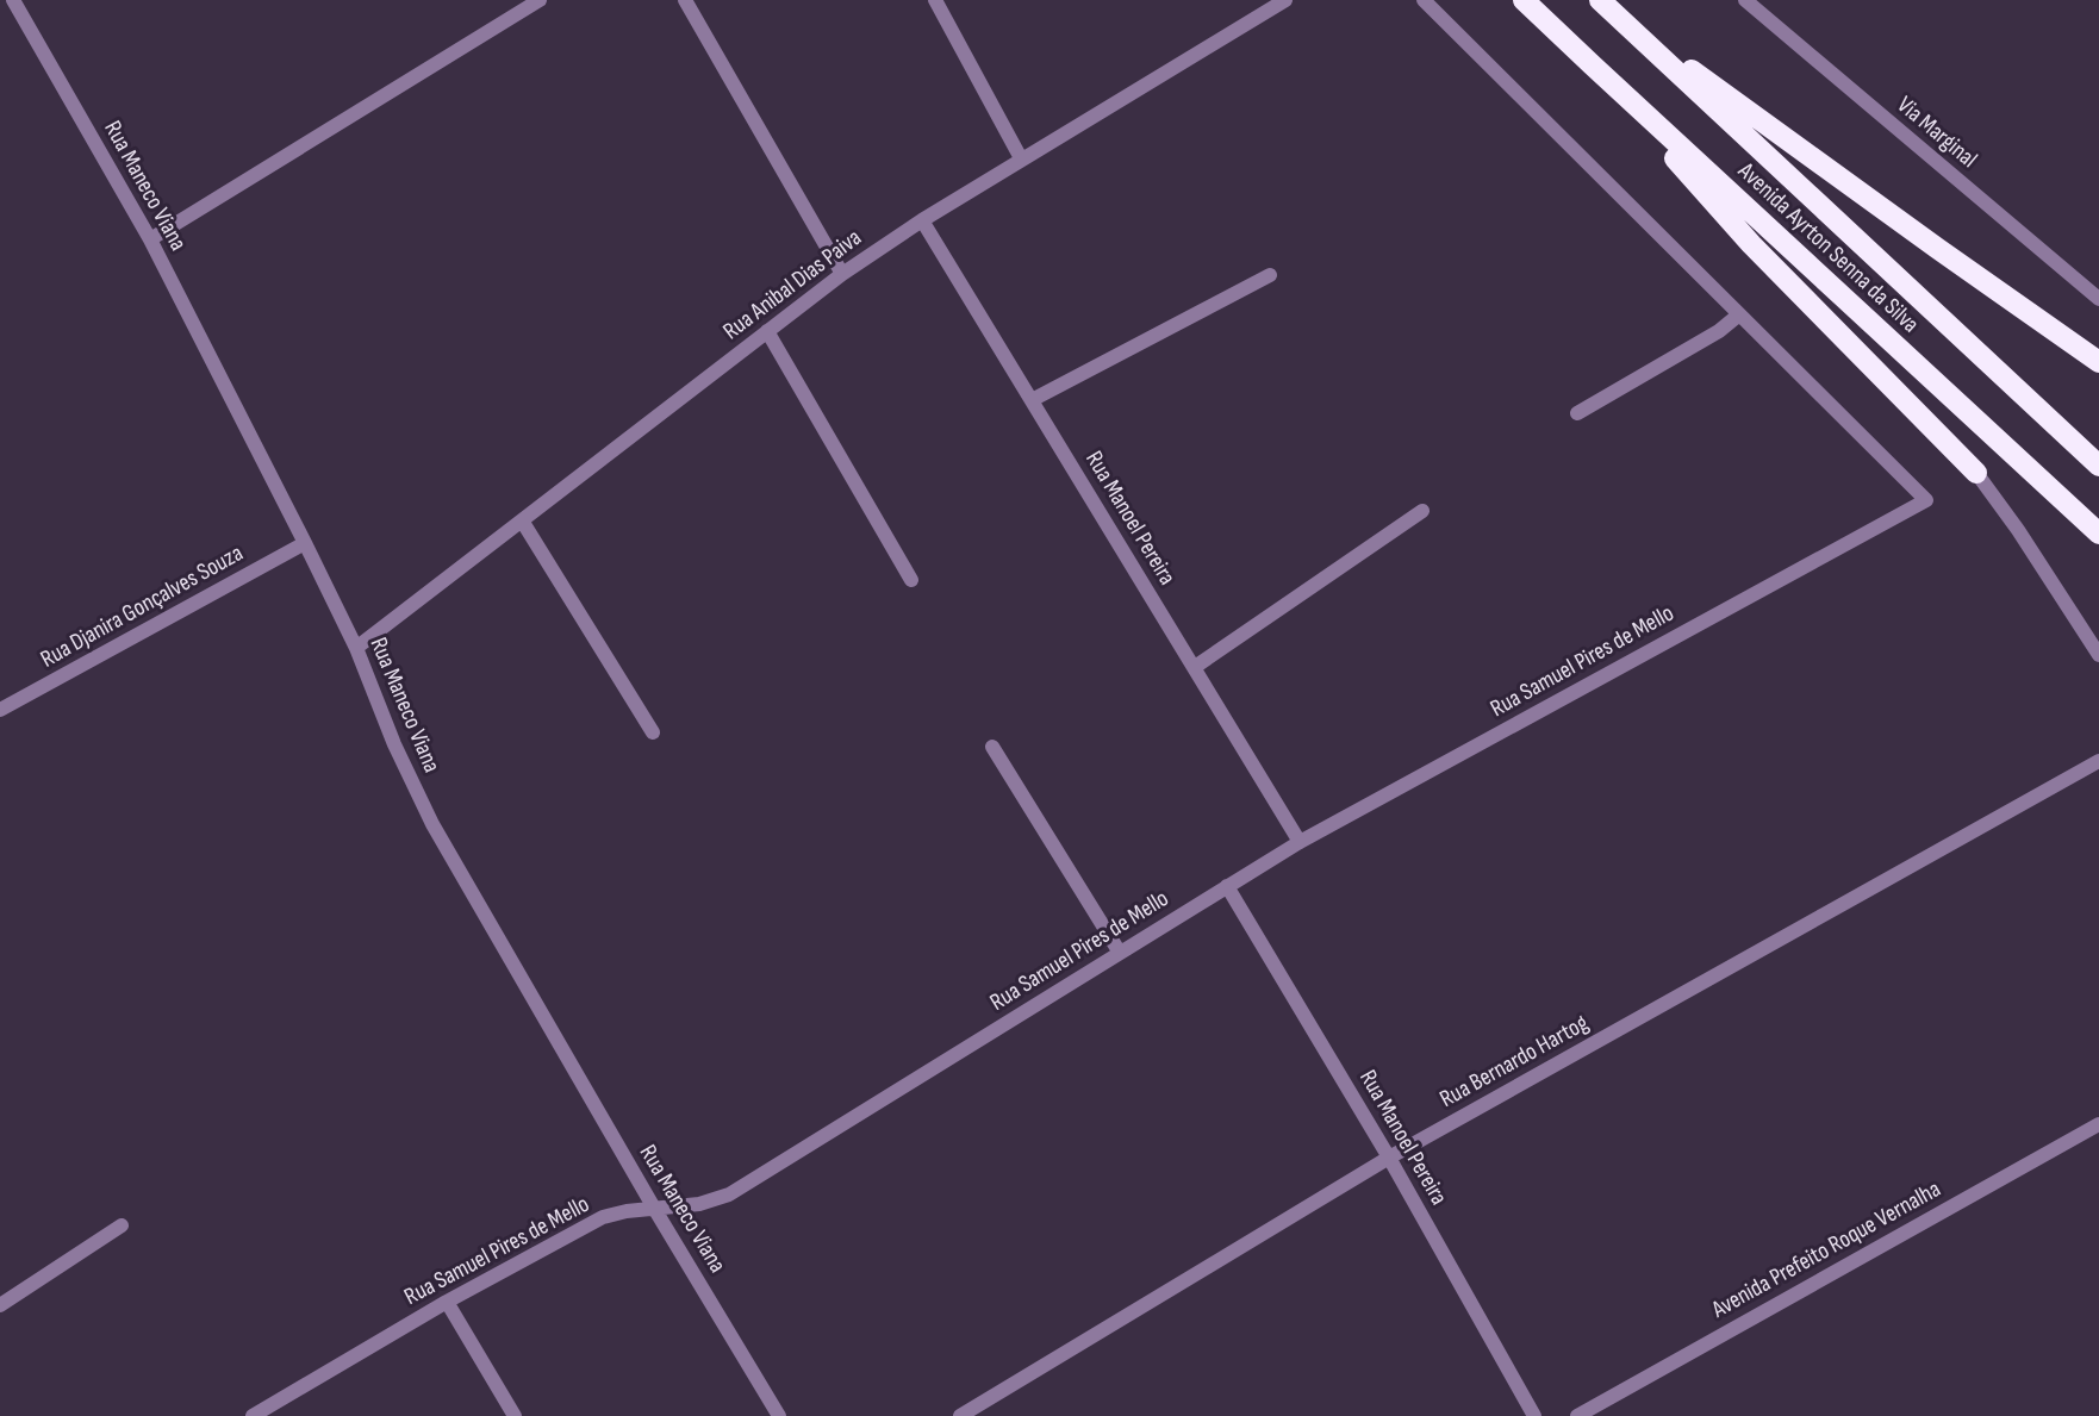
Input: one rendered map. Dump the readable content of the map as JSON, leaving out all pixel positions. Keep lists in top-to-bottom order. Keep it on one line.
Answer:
{"streets":{"highway":["Avenida Ayrton Senna da Silva"],"street":["Via Marginal","Rua Maneco Viana","Rua Anibal Dias Paiva","Rua Manoel Pereira","Rua Djanira Gonçalves Souza","Rua Samuel Pires de Mello","Rua Bernardo Hartog","Avenida Prefeito Roque Vernalha"]},"crossings":[["Rua Maneco Viana","Rua Anibal Dias Paiva"],["Rua Maneco Viana","Rua Djanira Gonçalves Souza"],["Rua Maneco Viana","Rua Samuel Pires de Mello"],["Rua Anibal Dias Paiva","Rua Manoel Pereira"],["Rua Manoel Pereira","Rua Samuel Pires de Mello"],["Rua Manoel Pereira","Rua Bernardo Hartog"]]}
